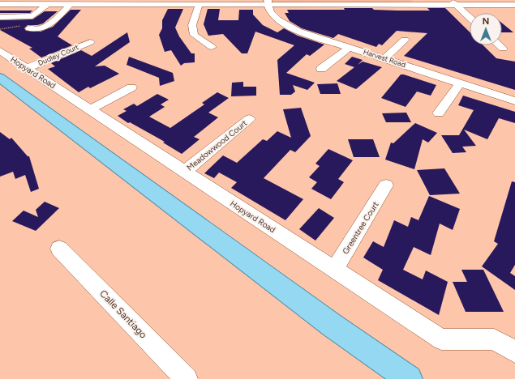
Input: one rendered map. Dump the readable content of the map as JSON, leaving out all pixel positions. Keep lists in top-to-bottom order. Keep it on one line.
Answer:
{"streets":{"street":["Dudley Court","Harvest Road","Hopyard Road","Meadowwood Court","Greentree Court","Calle Santiago"]},"crossings":[["Dudley Court","Hopyard Road"],["Hopyard Road","Meadowwood Court"],["Hopyard Road","Greentree Court"]],"north":"top"}
